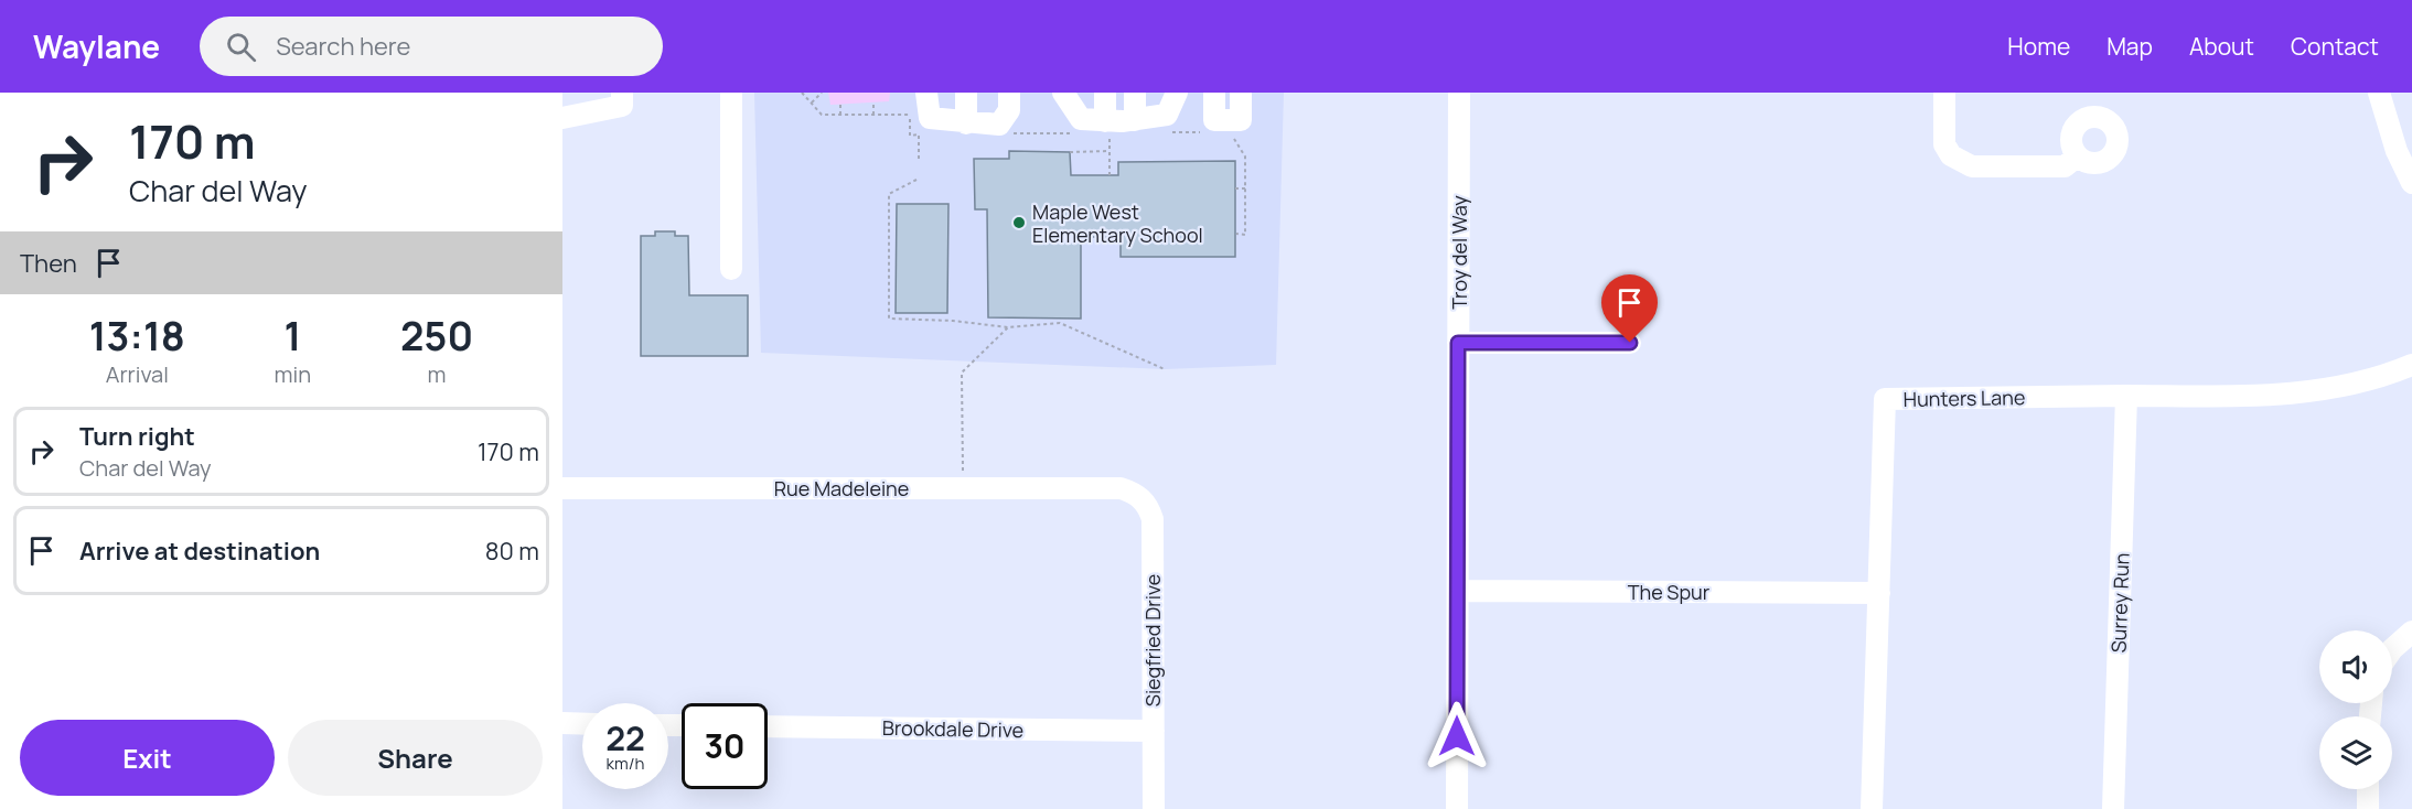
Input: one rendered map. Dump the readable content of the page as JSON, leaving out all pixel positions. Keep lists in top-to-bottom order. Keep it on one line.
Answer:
{"streets":{"street":["Troy del Way","Hunters Lane","Rue Madeleine","The Spur","Surrey Run","Siegfried Drive","Brookdale Drive"]},"crossings":[["Troy del Way","The Spur"],["Hunters Lane","The Spur"],["Hunters Lane","Surrey Run"],["Rue Madeleine","Siegfried Drive"],["Siegfried Drive","Brookdale Drive"]],"places":["Maple West Elementary School"],"page":{"header":"Waylane","search":"Search here","nav":["Home","Map","About","Contact"],"turn":["170 m","Char del Way"],"then":"Then","eta":["13:18","Arrival","1","min","250","m"],"list":[{"name":"Turn right","note":"Char del Way","value":"170 m"},{"name":"Arrive at destination","value":"80 m"}],"speed":"22 km/h","limit":"30","buttons":["Exit","Share"]}}
